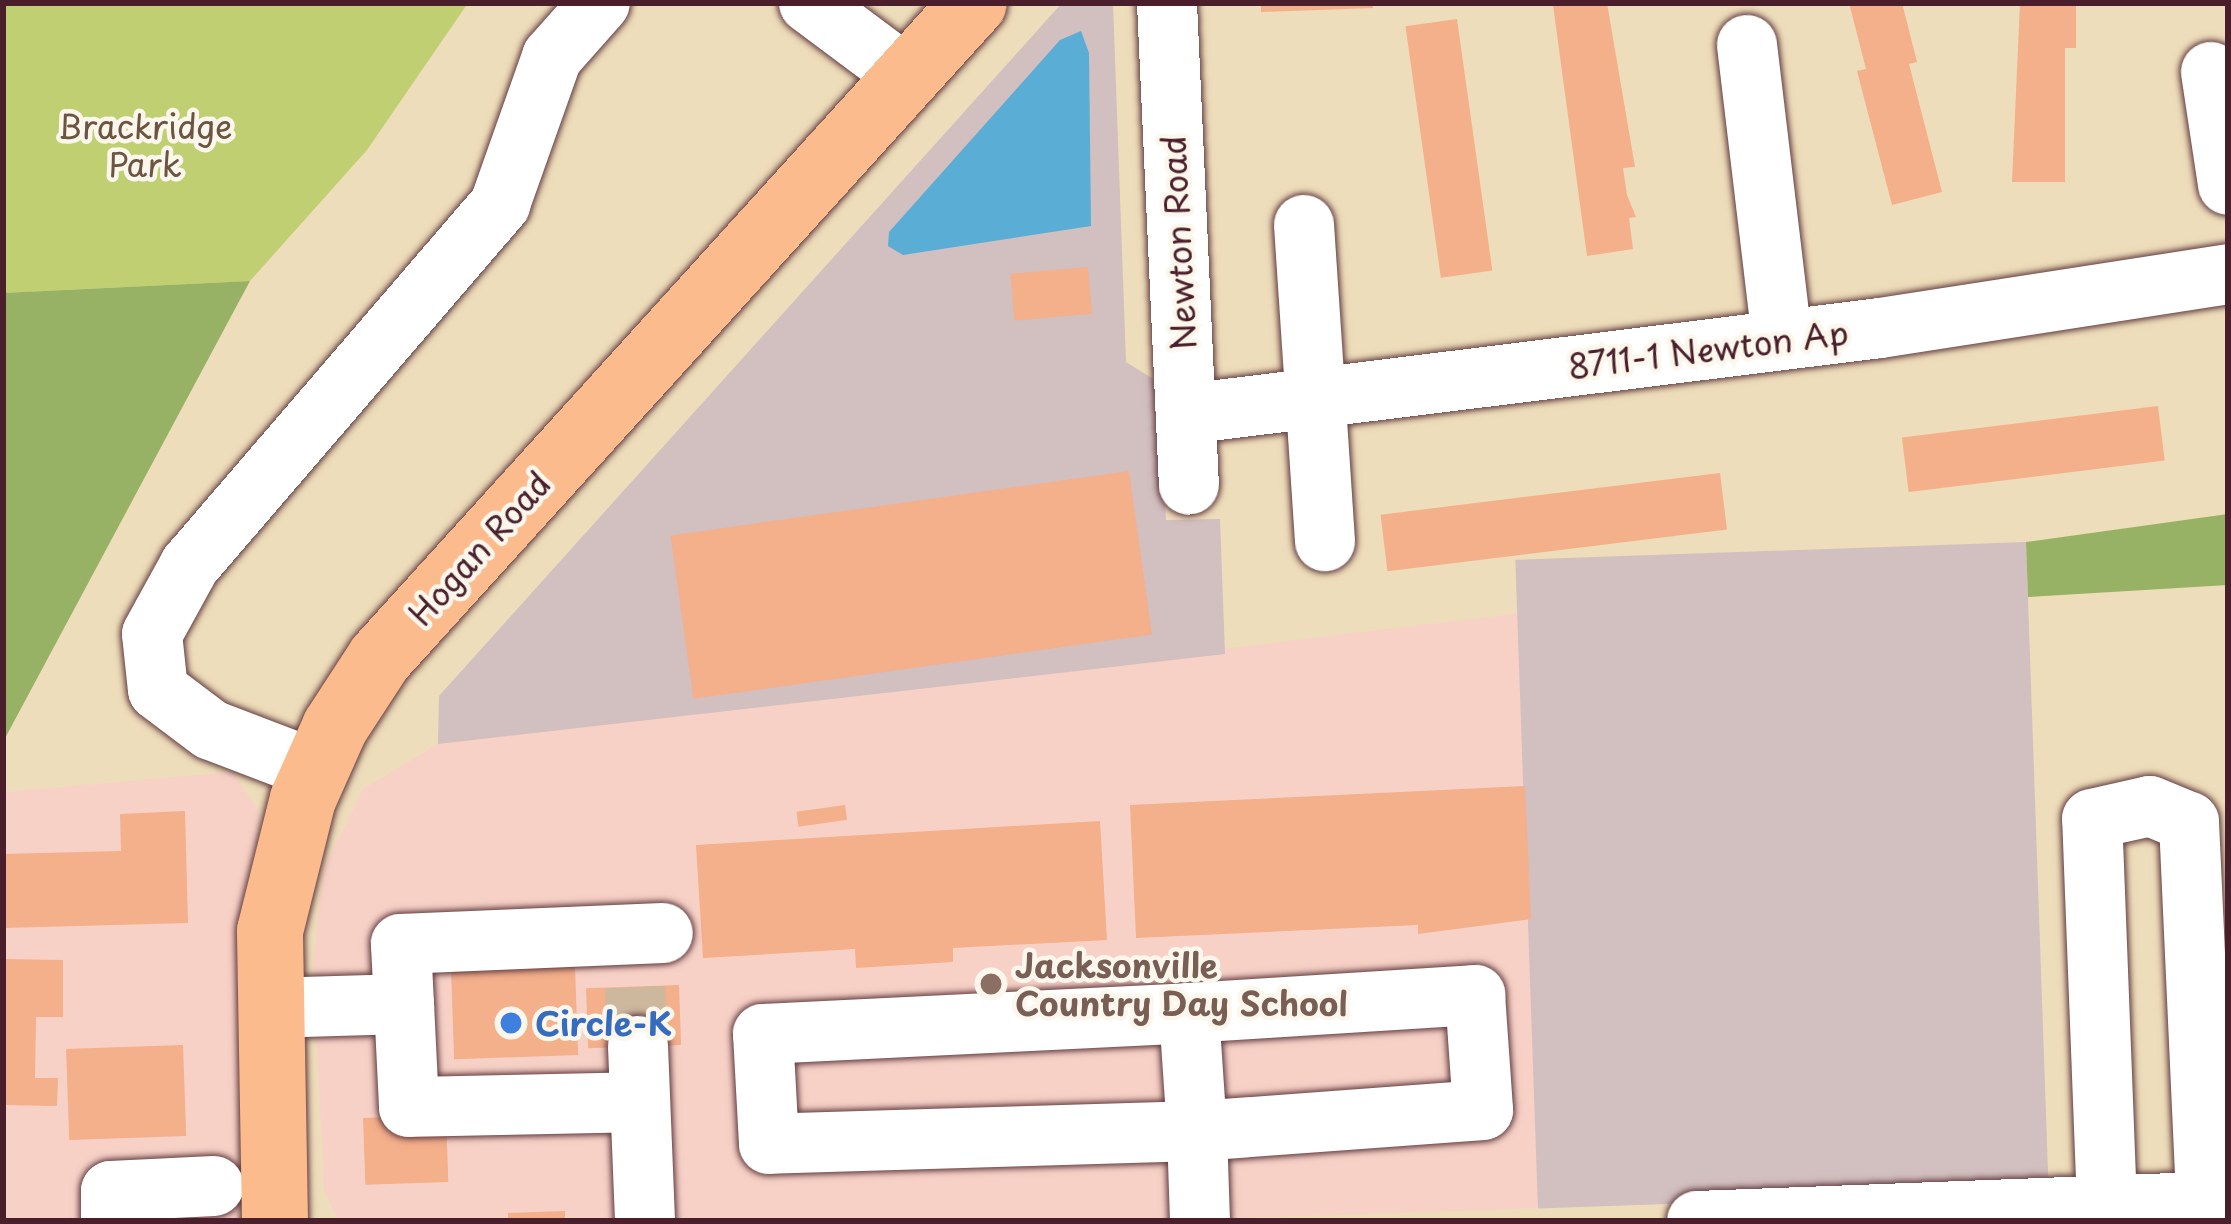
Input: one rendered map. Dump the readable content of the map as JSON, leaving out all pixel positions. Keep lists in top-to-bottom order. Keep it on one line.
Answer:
{"streets":{"main road":["Hogan Road"],"street":["Newton Road","8711-1 Newton Ap"]},"crossings":[["Newton Road","8711-1 Newton Ap"]],"parks":["Brackridge Park"],"places":["Jacksonville Country Day School","Circle-K"]}
